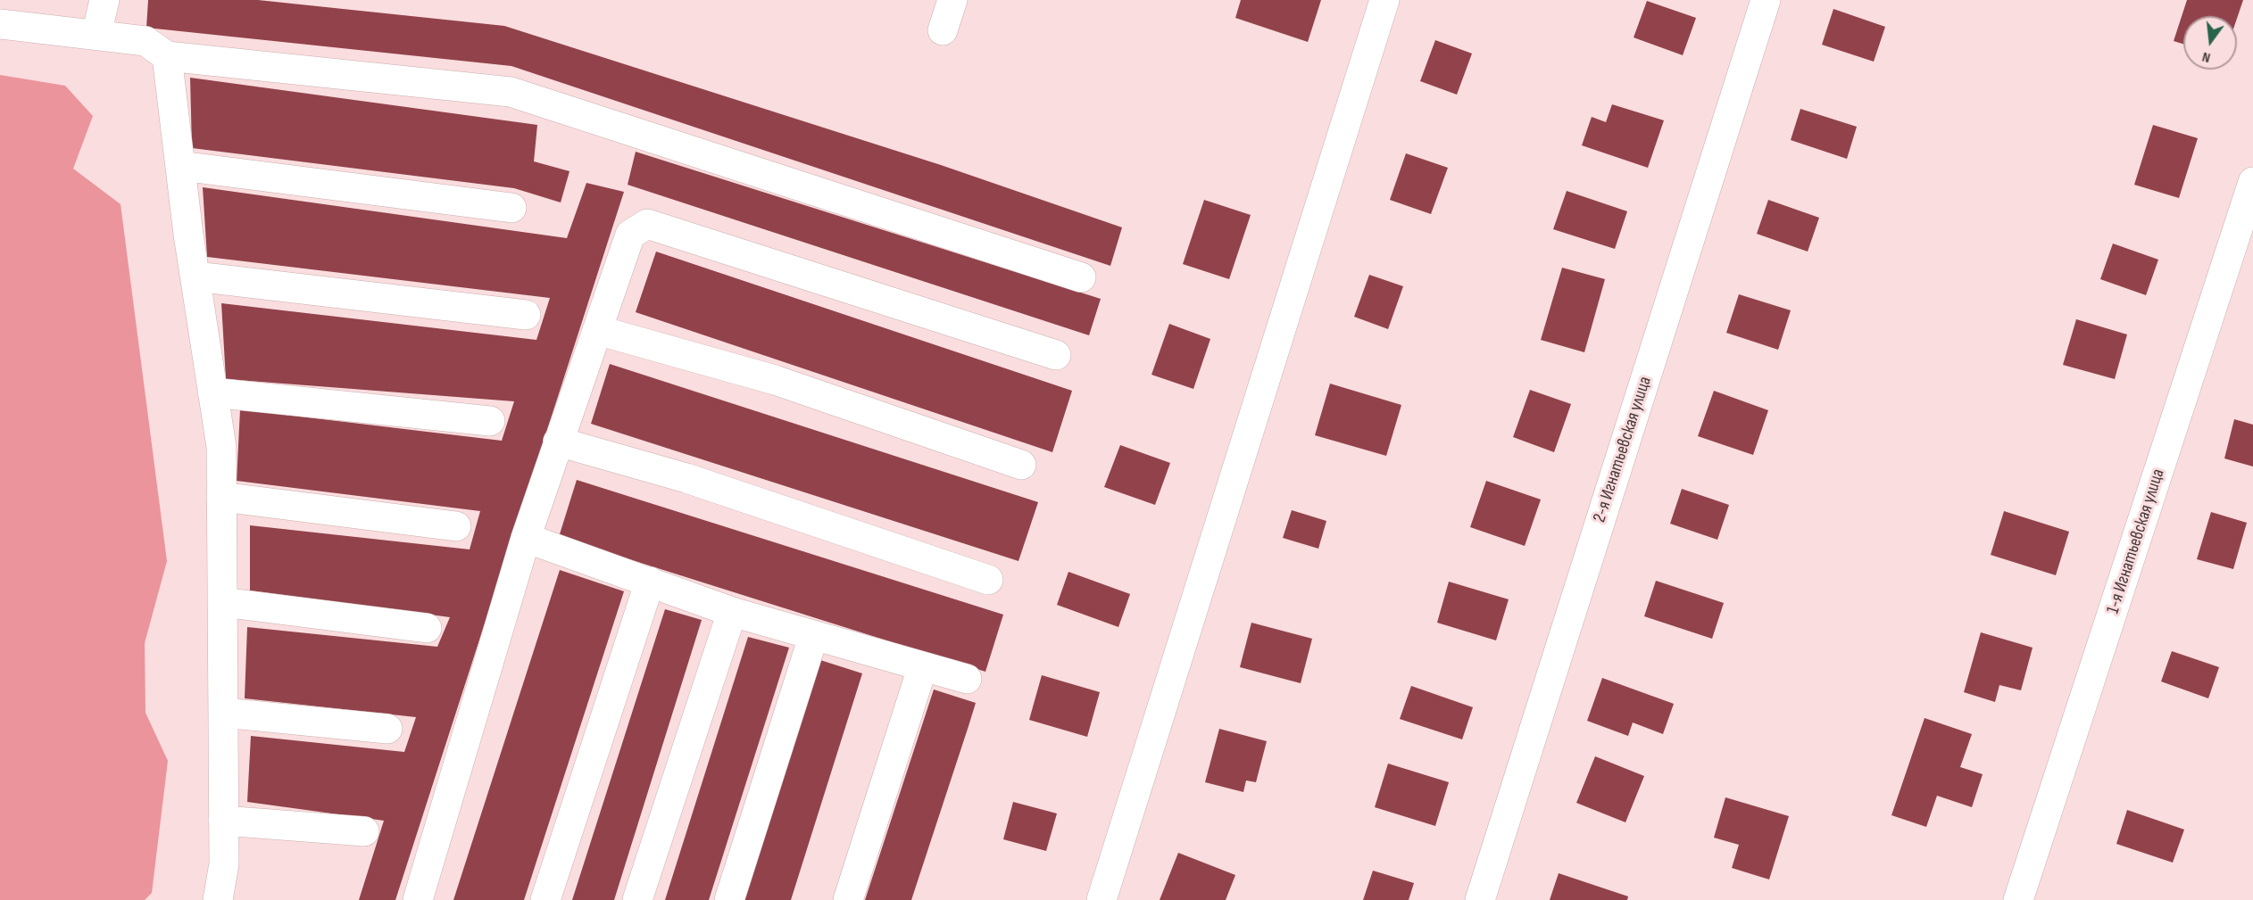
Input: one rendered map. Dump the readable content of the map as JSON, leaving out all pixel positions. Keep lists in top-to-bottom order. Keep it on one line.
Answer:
{"streets":{"street":["2-я Игнатьевская улица","1-я Игнатьевская улица"]},"north":"bottom"}
